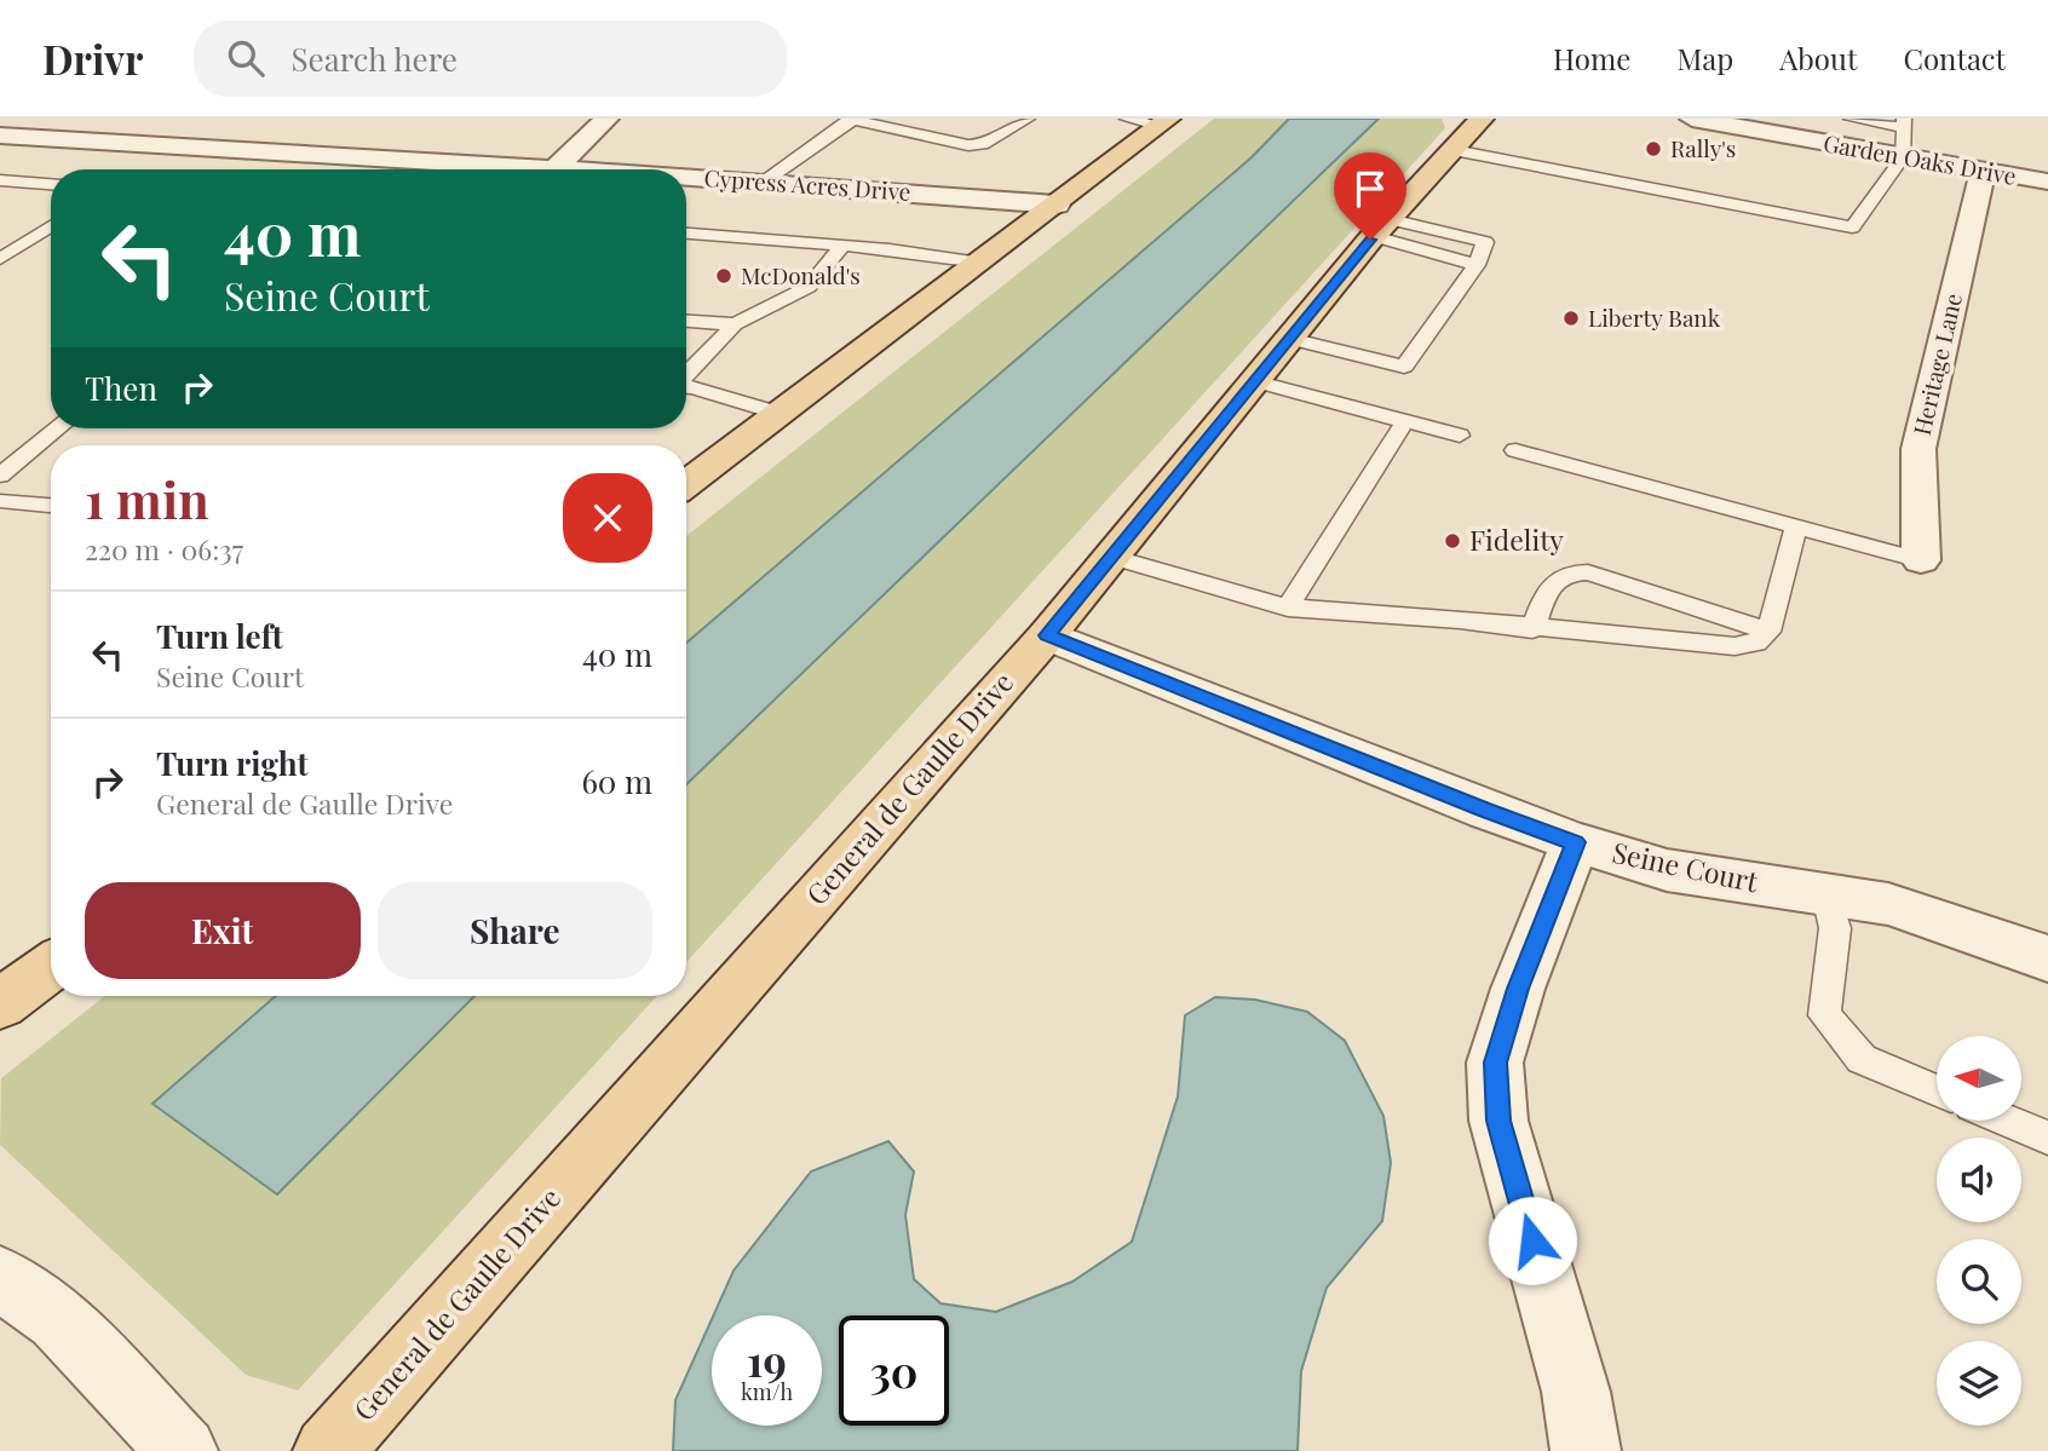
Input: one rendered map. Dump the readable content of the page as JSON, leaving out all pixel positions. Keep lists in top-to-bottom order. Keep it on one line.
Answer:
{"streets":{"main road":["General de Gaulle Drive"],"street":["Garden Oaks Drive","Cypress Acres Drive","Heritage Lane","Seine Court"]},"crossings":[["Garden Oaks Drive","Heritage Lane"],["General de Gaulle Drive","Seine Court"]],"places":["Rally's","McDonald's","Liberty Bank","Fidelity"],"north":"left","page":{"header":"Drivr","search":"Search here","nav":["Home","Map","About","Contact"],"turn":["40 m","Seine Court"],"then":"Then","heading":["1 min","220 m · 06:37"],"list":[{"name":"Turn left","note":"Seine Court","value":"40 m"},{"name":"Turn right","note":"General de Gaulle Drive","value":"60 m"}],"buttons":["Exit","Share"],"speed":"19 km/h","limit":"30"}}
